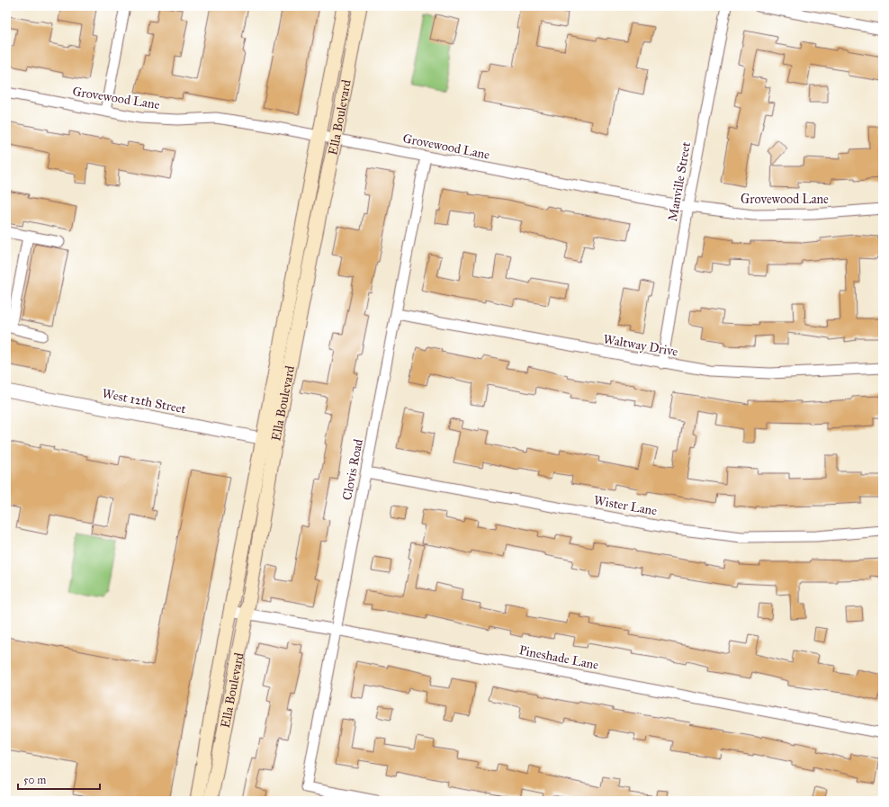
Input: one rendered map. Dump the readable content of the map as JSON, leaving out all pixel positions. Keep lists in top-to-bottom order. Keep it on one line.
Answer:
{"streets":{"main road":["Ella Boulevard"],"street":["Grovewood Lane","Manville Street","Waltway Drive","West 12th Street","Clovis Road","Wister Lane","Pineshade Lane"]},"crossings":[["Grovewood Lane","Ella Boulevard"],["Grovewood Lane","Manville Street"],["Grovewood Lane","Clovis Road"],["Ella Boulevard","West 12th Street"],["Ella Boulevard","Pineshade Lane"],["Manville Street","Waltway Drive"],["Waltway Drive","Clovis Road"],["Clovis Road","Wister Lane"],["Clovis Road","Pineshade Lane"]],"scale_bar":"50 m"}
